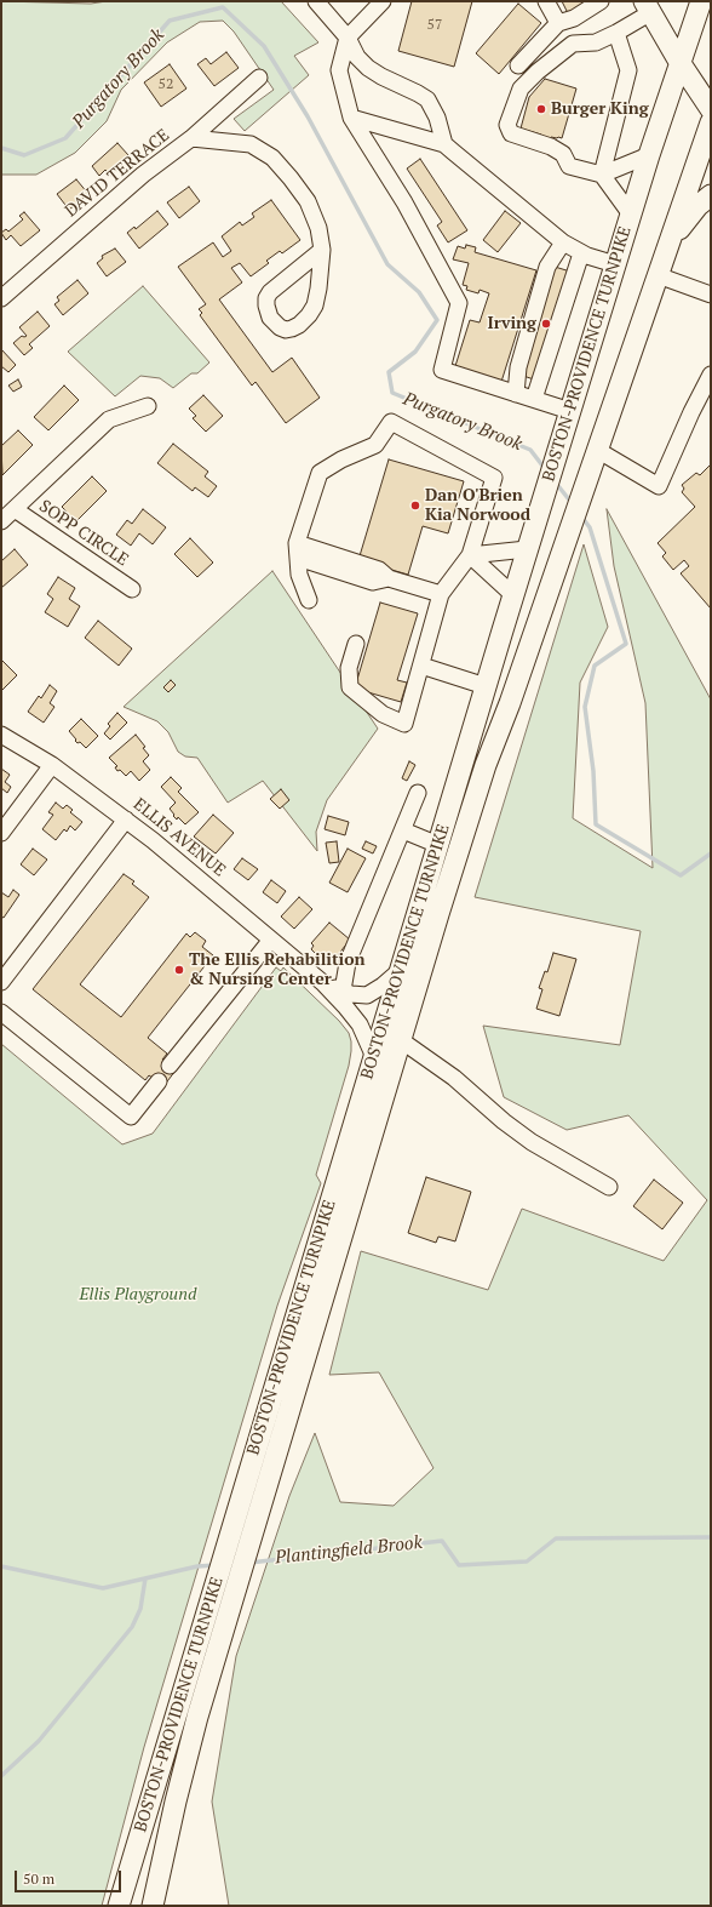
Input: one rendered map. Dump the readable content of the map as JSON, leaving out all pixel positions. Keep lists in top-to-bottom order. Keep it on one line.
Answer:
{"streets":{"main road":["BOSTON-PROVIDENCE TURNPIKE"],"street":["DAVID TERRACE","SOPP CIRCLE","ELLIS AVENUE"]},"crossings":[["BOSTON-PROVIDENCE TURNPIKE","ELLIS AVENUE"]],"water":["Purgatory Brook","Plantingfield Brook"],"parks":["Ellis Playground"],"places":["Burger King","Irving","Dan O'Brien Kia Norwood","The Ellis Rehabilition & Nursing Center"],"house_numbers":["57","52"],"scale_bar":"50 m"}
